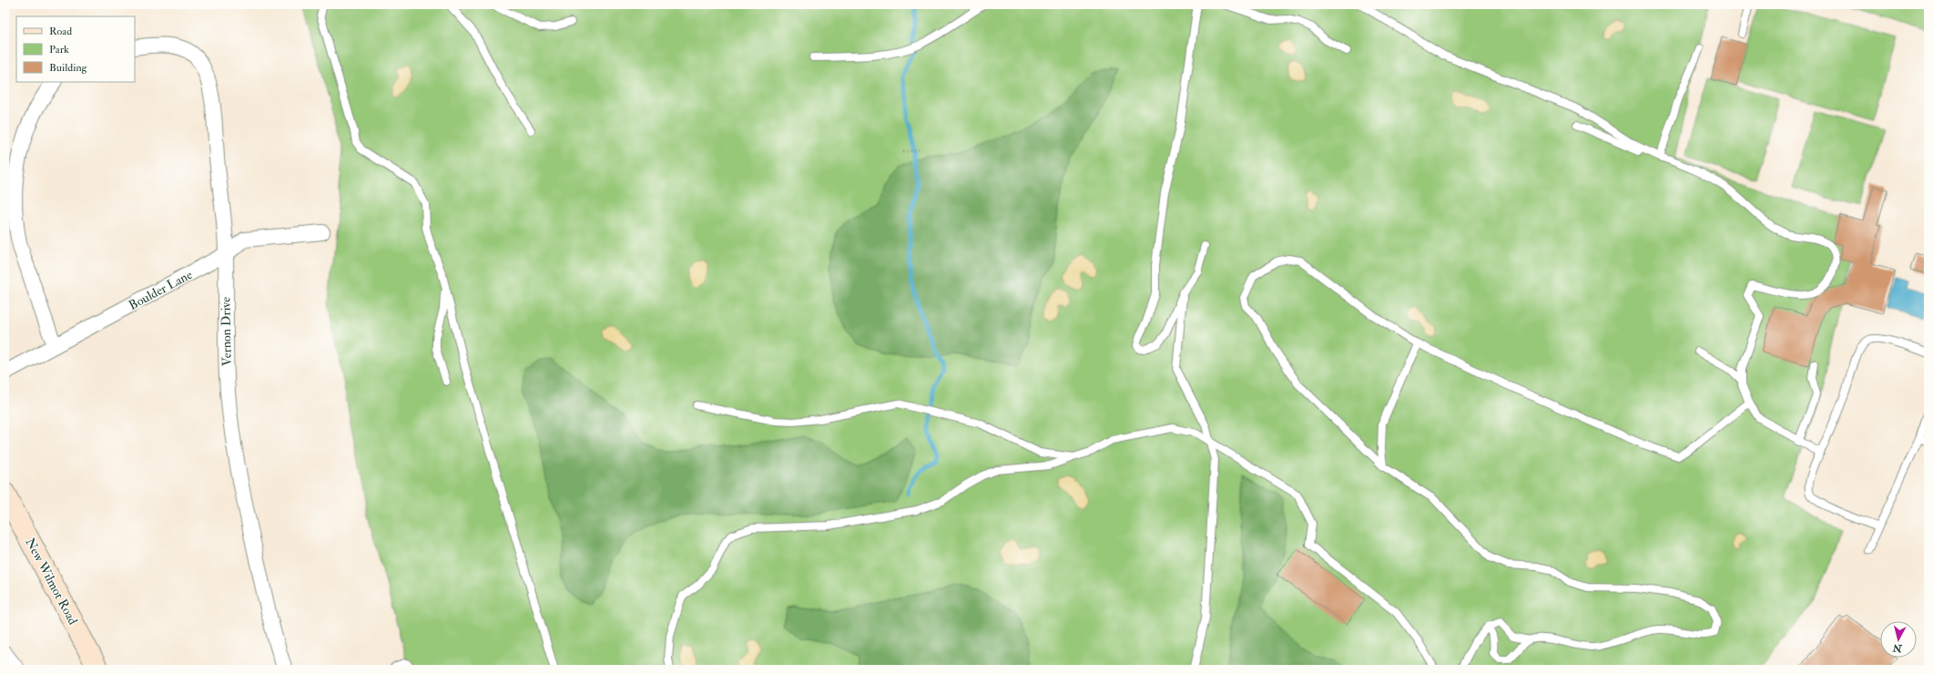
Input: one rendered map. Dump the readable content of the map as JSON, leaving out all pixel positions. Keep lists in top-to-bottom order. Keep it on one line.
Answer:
{"streets":{"street":["Boulder Lane","Vernon Drive","New Wilmot Road"]},"crossings":[["Boulder Lane","Vernon Drive"]],"legend":["Road","Park","Building"],"north":"bottom"}
